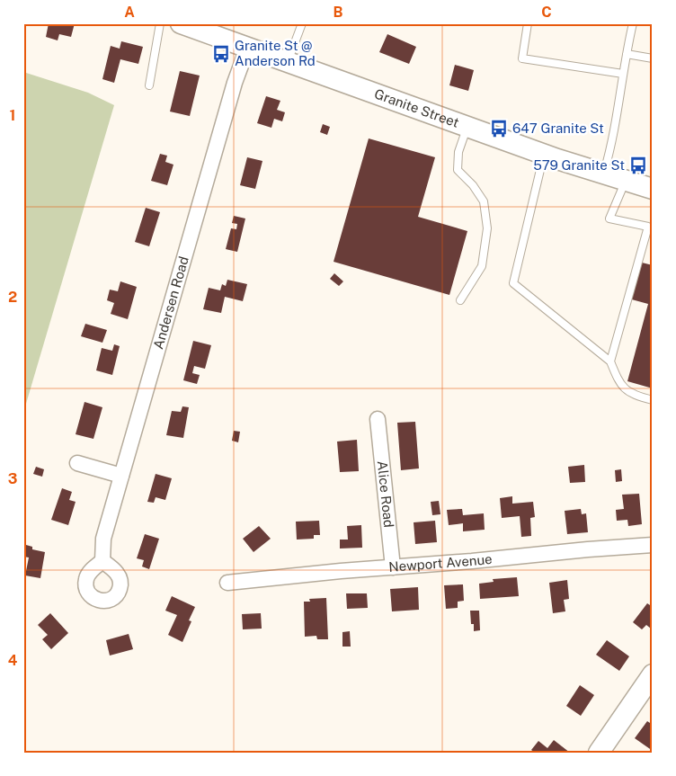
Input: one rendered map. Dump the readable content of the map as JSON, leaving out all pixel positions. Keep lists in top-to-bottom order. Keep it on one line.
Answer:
{"streets":{"main road":["Granite Street"],"street":["Andersen Road","Alice Road","Newport Avenue"]},"crossings":[["Granite Street","Andersen Road"],["Alice Road","Newport Avenue"]],"places":{"bus stop":["Granite St @ Anderson Rd","647 Granite St","579 Granite St"]},"grid":{"columns":["A","B","C"],"rows":["1","2","3","4"]}}
